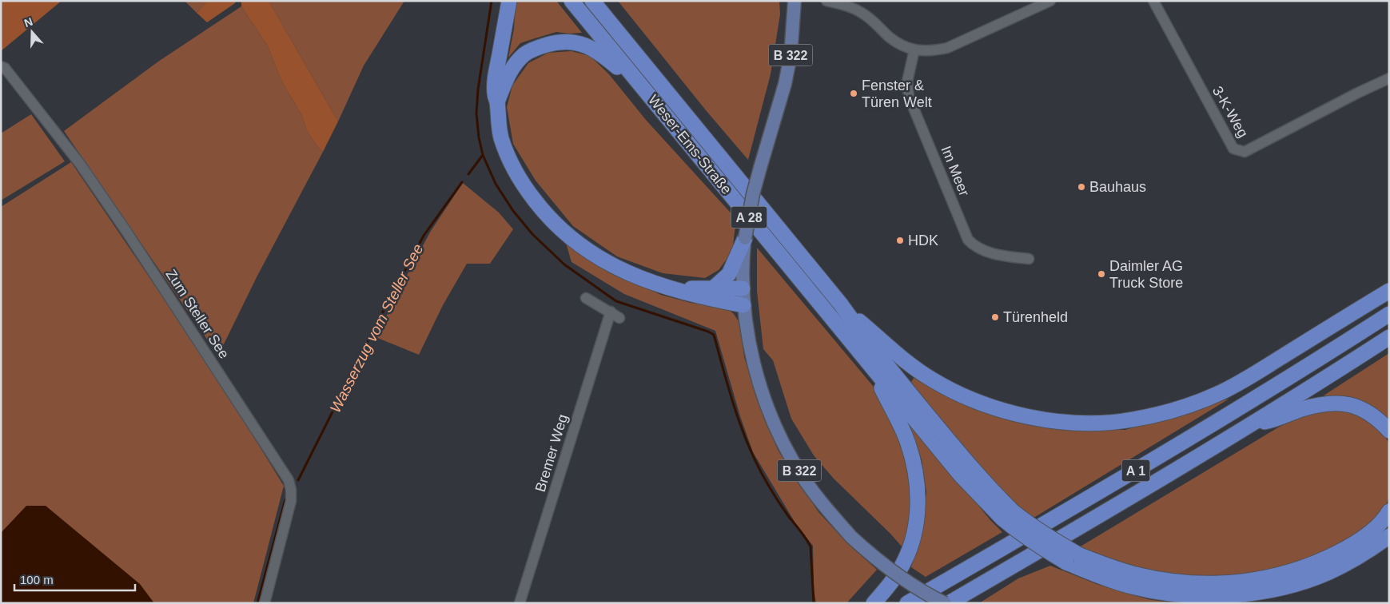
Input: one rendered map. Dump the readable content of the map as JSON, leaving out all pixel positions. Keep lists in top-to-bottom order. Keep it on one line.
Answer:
{"streets":{"highway":["Weser-Ems-Straße","A 28","A 1"],"main road":["B 322"],"street":["3-K-Weg","Im Meer","Zum Steller See","Bremer Weg"]},"water":["Wasserzug vom Steller See"],"places":["Fenster & Türen Welt","Bauhaus","HDK","Daimler AG Truck Store","Türenheld"],"scale_bar":"100 m","north":"top"}
